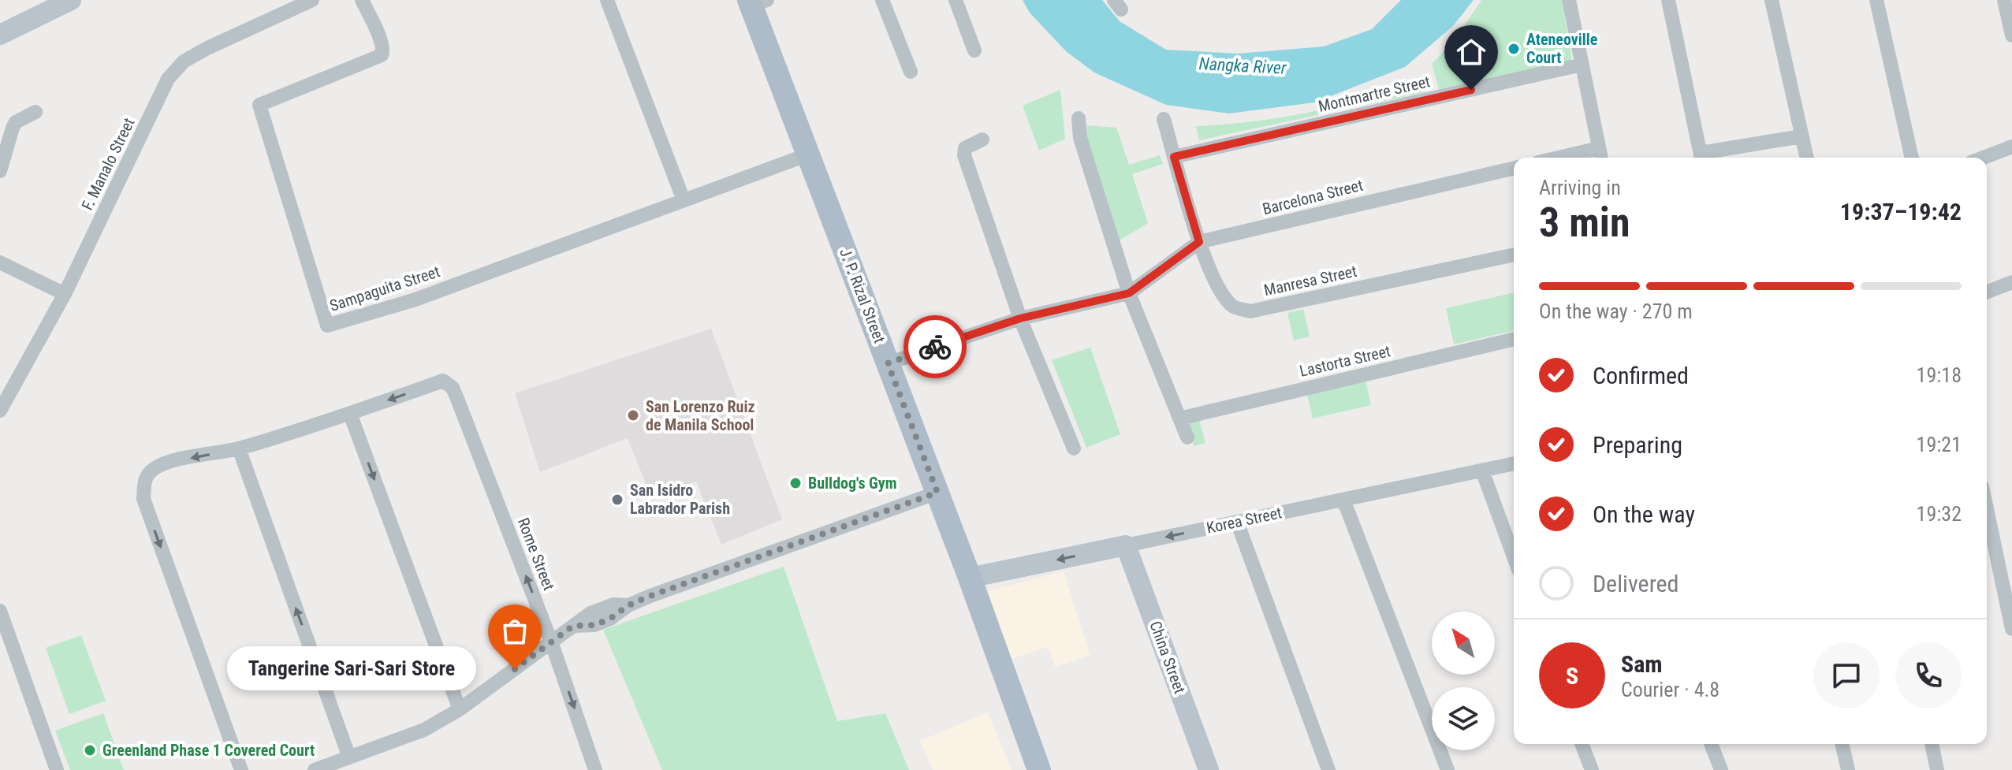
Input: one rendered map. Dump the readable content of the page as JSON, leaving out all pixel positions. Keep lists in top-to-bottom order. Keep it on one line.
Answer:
{"streets":{"main road":["J. P. Rizal Street"],"street":["Montmartre Street","F. Manalo Street","Barcelona Street","Manresa Street","Sampaguita Street","Lastorta Street","Korea Street","Rome Street","China Street"]},"crossings":[["Montmartre Street","Manresa Street"],["Barcelona Street","Manresa Street"],["J. P. Rizal Street","Korea Street"],["Korea Street","China Street"]],"one_way":["Korea Street"],"water":["Nangka River"],"places":["Ateneoville Court","San Lorenzo Ruiz de Manila School","Bulldog's Gym","San Isidro Labrador Parish","Tangerine Sari-Sari Store","Greenland Phase 1 Covered Court"],"north":"top left","page":{"heading":["3 min","Arriving in","19:37–19:42"],"panel":["Sam","Courier · 4.8"],"bar":"On the way · 270 m","list":[["Confirmed","19:18"],["Preparing","19:21"],["On the way","19:32"],"Delivered"],"round":"S","bubble":"Tangerine Sari-Sari Store"}}
